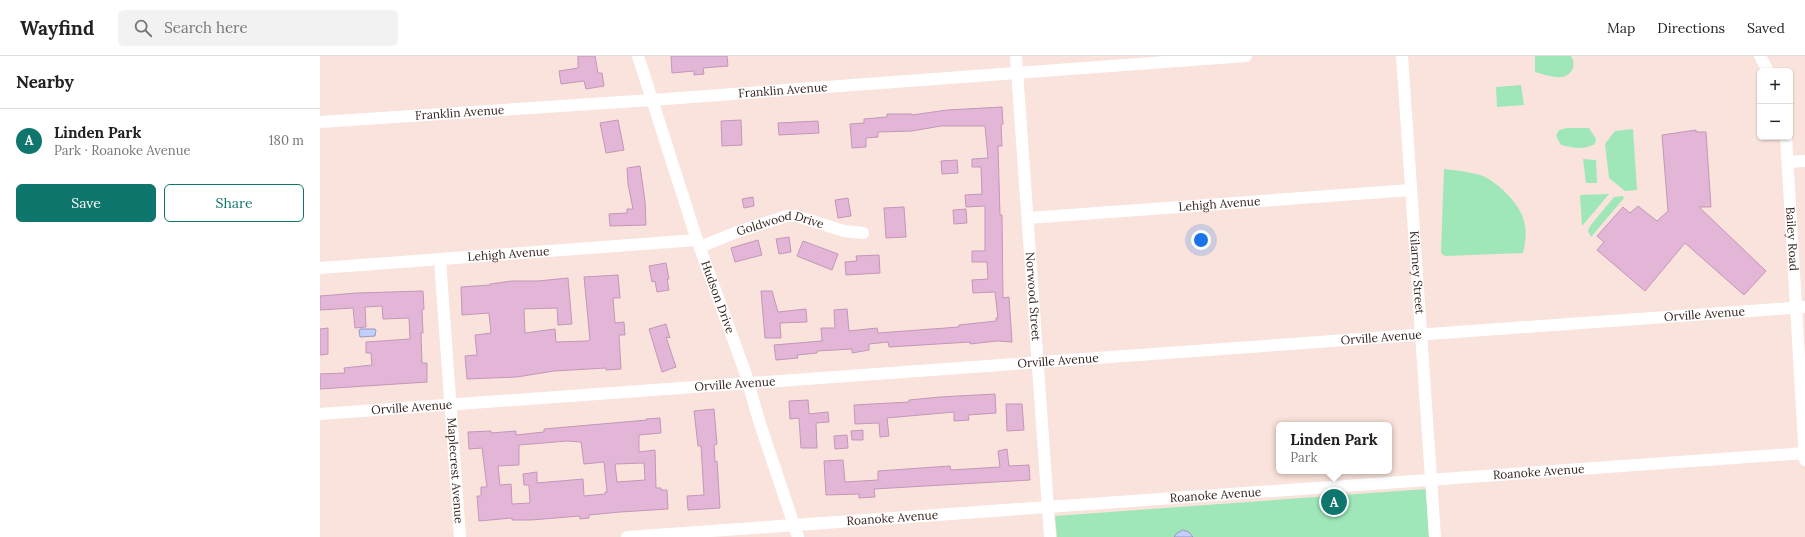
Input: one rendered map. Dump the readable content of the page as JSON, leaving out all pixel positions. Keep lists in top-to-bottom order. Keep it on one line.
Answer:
{"streets":{"street":["Franklin Avenue","Lehigh Avenue","Goldwood Drive","Bailey Road","Kilarney Street","Hudson Drive","Norwood Street","Orville Avenue","Maplecrest Avenue","Roanoke Avenue"]},"crossings":[["Franklin Avenue","Hudson Drive"],["Franklin Avenue","Norwood Street"],["Lehigh Avenue","Goldwood Drive"],["Lehigh Avenue","Kilarney Street"],["Lehigh Avenue","Hudson Drive"],["Lehigh Avenue","Norwood Street"],["Lehigh Avenue","Maplecrest Avenue"],["Goldwood Drive","Hudson Drive"],["Bailey Road","Orville Avenue"],["Bailey Road","Roanoke Avenue"],["Kilarney Street","Orville Avenue"],["Kilarney Street","Roanoke Avenue"],["Hudson Drive","Orville Avenue"],["Hudson Drive","Roanoke Avenue"],["Norwood Street","Orville Avenue"],["Norwood Street","Roanoke Avenue"],["Orville Avenue","Maplecrest Avenue"]],"page":{"header":"Wayfind","search":"Search here","nav":["Map","Directions","Saved"],"heading":"Nearby","map_buttons":["+","−"],"list":[{"mark":"A","name":"Linden Park","note":"Park · Roanoke Avenue","value":"180 m"}],"buttons":["Save","Share"],"popup":["Linden Park","Park"],"pins":"A"}}
